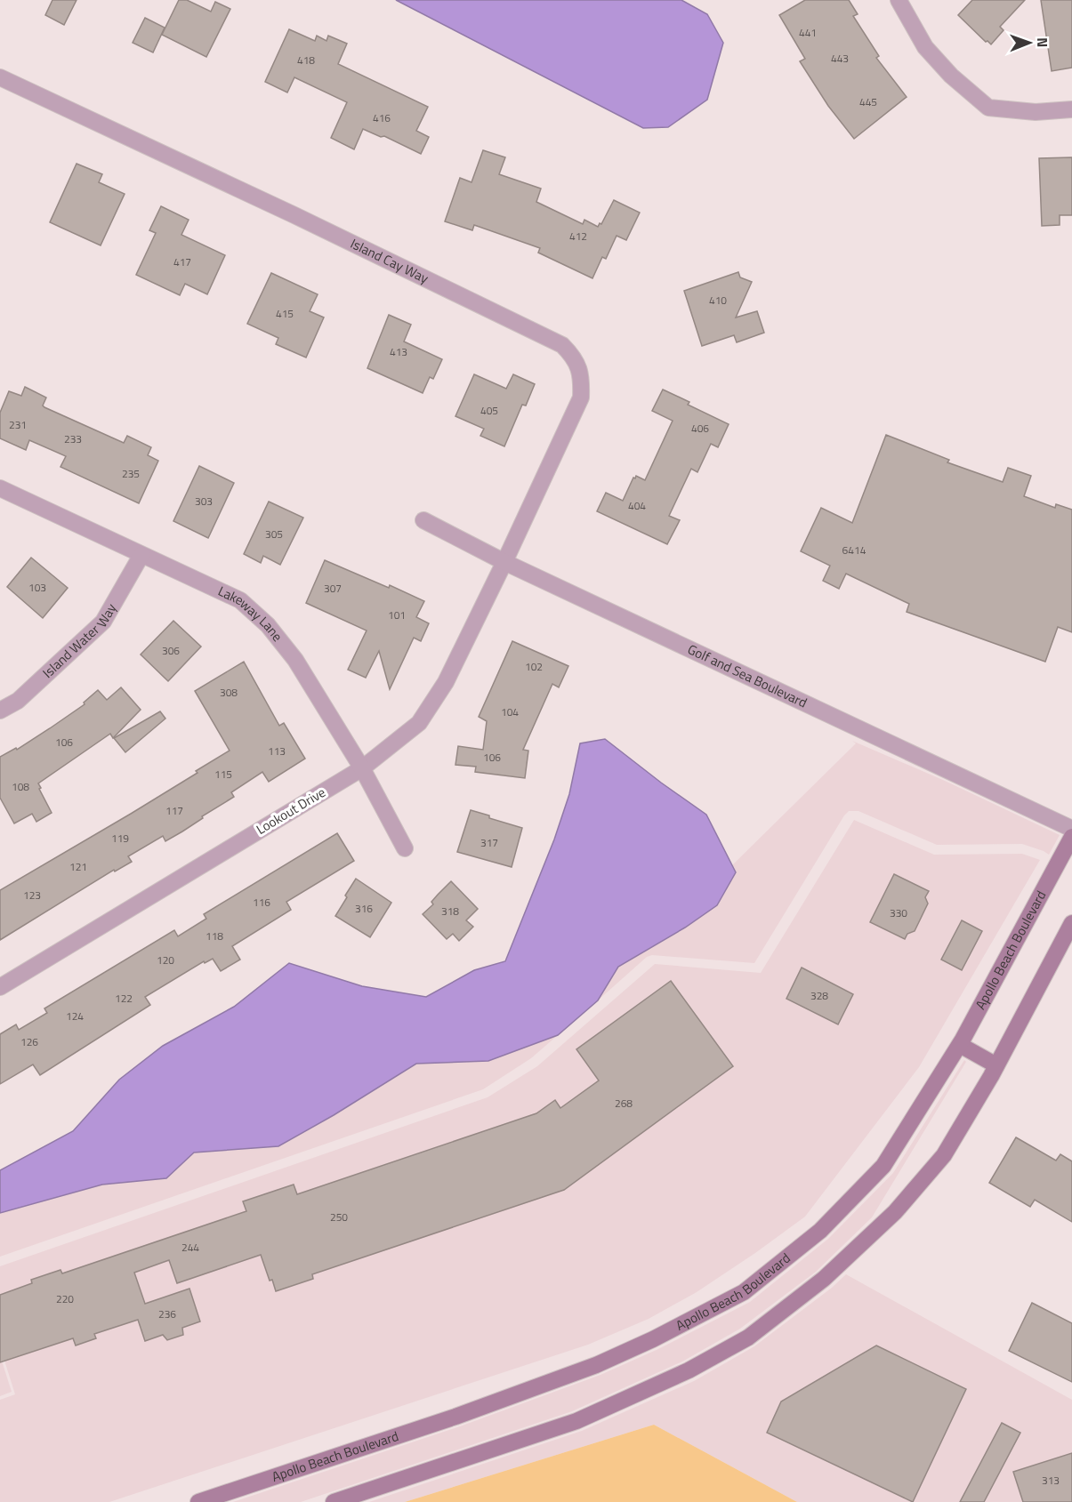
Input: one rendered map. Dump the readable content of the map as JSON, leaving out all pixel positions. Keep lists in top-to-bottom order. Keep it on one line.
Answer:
{"streets":{"main road":["Apollo Beach Boulevard"],"street":["Island Cay Way","Lakeway Lane","Island Water Way","Golf and Sea Boulevard","Lookout Drive"]},"crossings":[["Island Cay Way","Golf and Sea Boulevard"],["Island Cay Way","Lookout Drive"],["Lakeway Lane","Island Water Way"],["Lakeway Lane","Lookout Drive"],["Golf and Sea Boulevard","Lookout Drive"]],"house_numbers":["441","443","418","445","416","412","417","410","415","413","405","231","406","233","235","303","404","305","6414","103","307","101","306","102","308","104","106","113","106","115","108","117","119","317","121","123","116","316","318","330","118","120","328","122","124","126","268","250","244","220","236","313"],"north":"right"}
